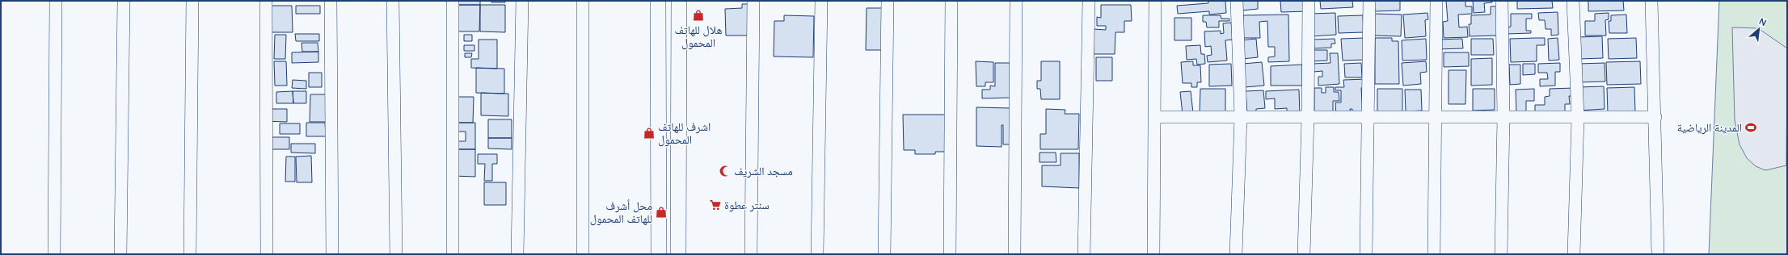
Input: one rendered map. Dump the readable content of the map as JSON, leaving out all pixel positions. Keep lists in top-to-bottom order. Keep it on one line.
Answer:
{"places":{"shop":["هلال للهاتف المحمول","اشرف للهاتف المحمول","محل أشرف للهاتف المحمول"],"sports":["المدينة الرياضية"],"mosque":["مسجد الشريف"],"supermarket":["سنتر عطوة"]},"north":"top right"}
